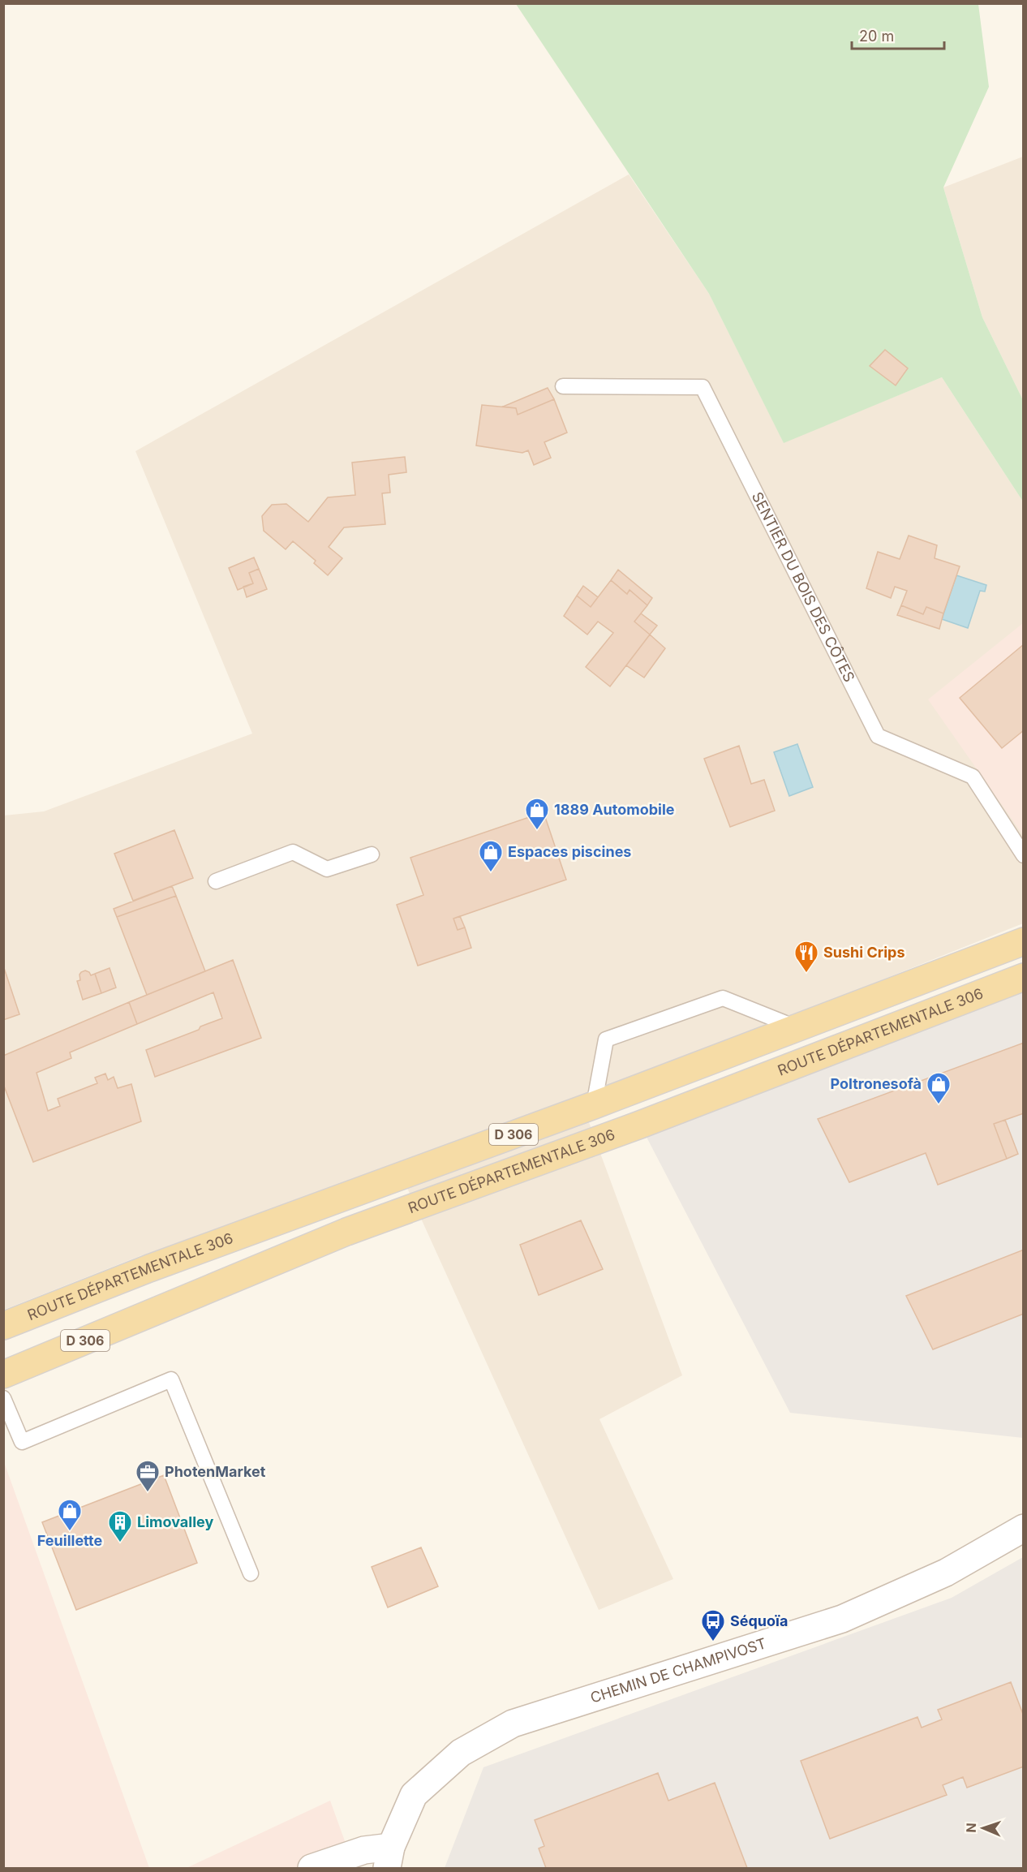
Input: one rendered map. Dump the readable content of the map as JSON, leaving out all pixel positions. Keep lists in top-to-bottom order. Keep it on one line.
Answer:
{"streets":{"main road":["ROUTE DÉPARTEMENTALE 306","D 306"],"street":["CHEMIN DE CHAMPIVOST"],"lane":["SENTIER DU BOIS DES CÔTES"]},"places":{"shop":["1889 Automobile","Espaces piscines","Poltronesofà","Feuillette"],"restaurant":["Sushi Crips"],"office":["PhotenMarket"],"building":["Limovalley"],"bus stop":["Séquoïa"]},"scale_bar":"20 m","north":"left"}
